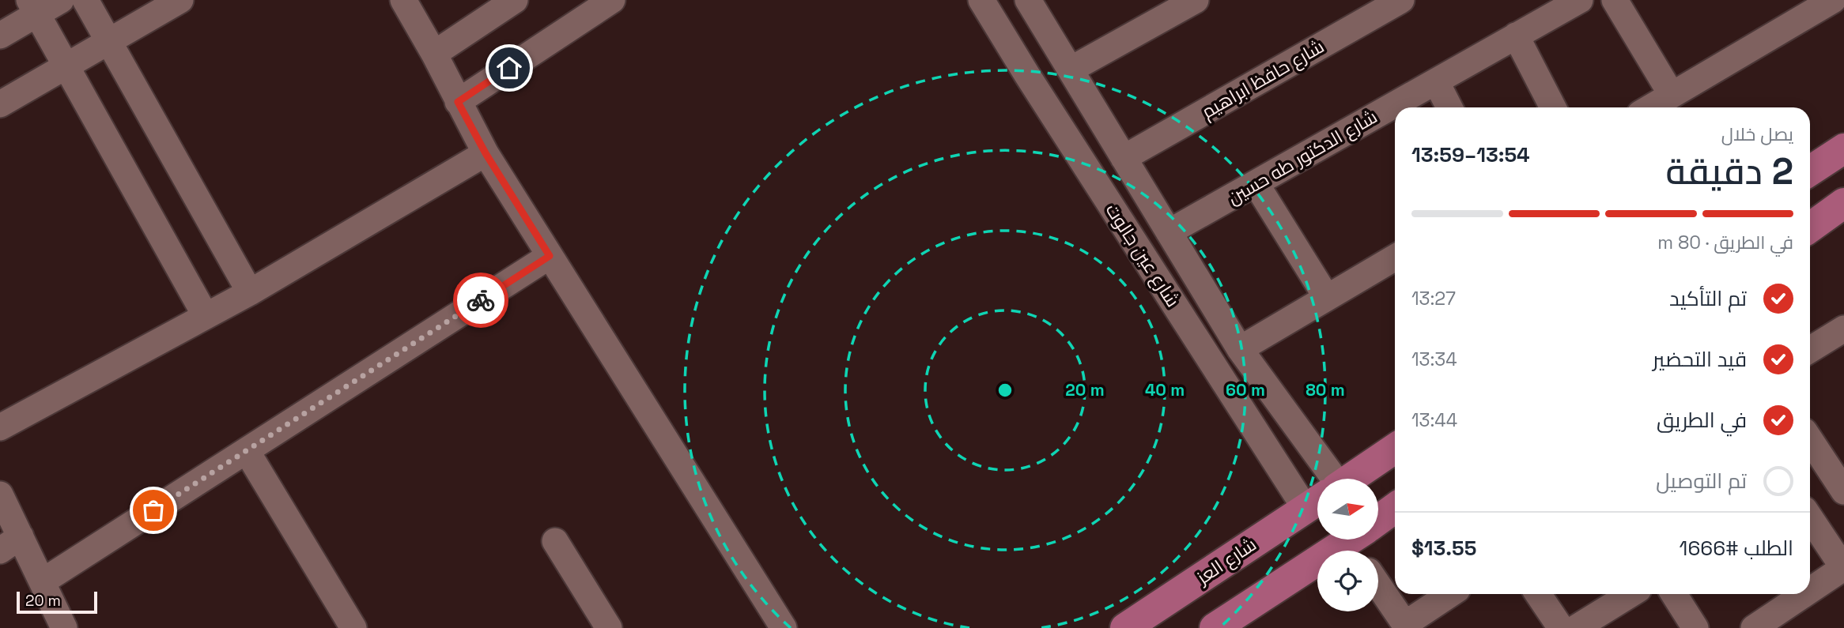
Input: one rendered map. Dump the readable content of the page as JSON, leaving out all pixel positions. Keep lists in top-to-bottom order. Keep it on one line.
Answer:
{"streets":{"main road":["شارع العز"],"street":["شارع حافظ ابراهيم","شارع الدكتور طه حسين","شارع عين جالوت"]},"crossings":[["شارع حافظ ابراهيم","شارع عين جالوت"],["شارع الدكتور طه حسين","شارع عين جالوت"]],"scale_bar":"20 m","north":"right","page":{"heading":["2 دقيقة","يصل خلال","13:54–13:59"],"panel":["الطلب #1666","$13.55"],"bar":"في الطريق · 80 m","list":[["تم التأكيد","13:27"],["قيد التحضير","13:34"],["في الطريق","13:44"],"تم التوصيل"],"scale":"20 m"},"rings":["20 m","40 m","60 m","80 m"]}
